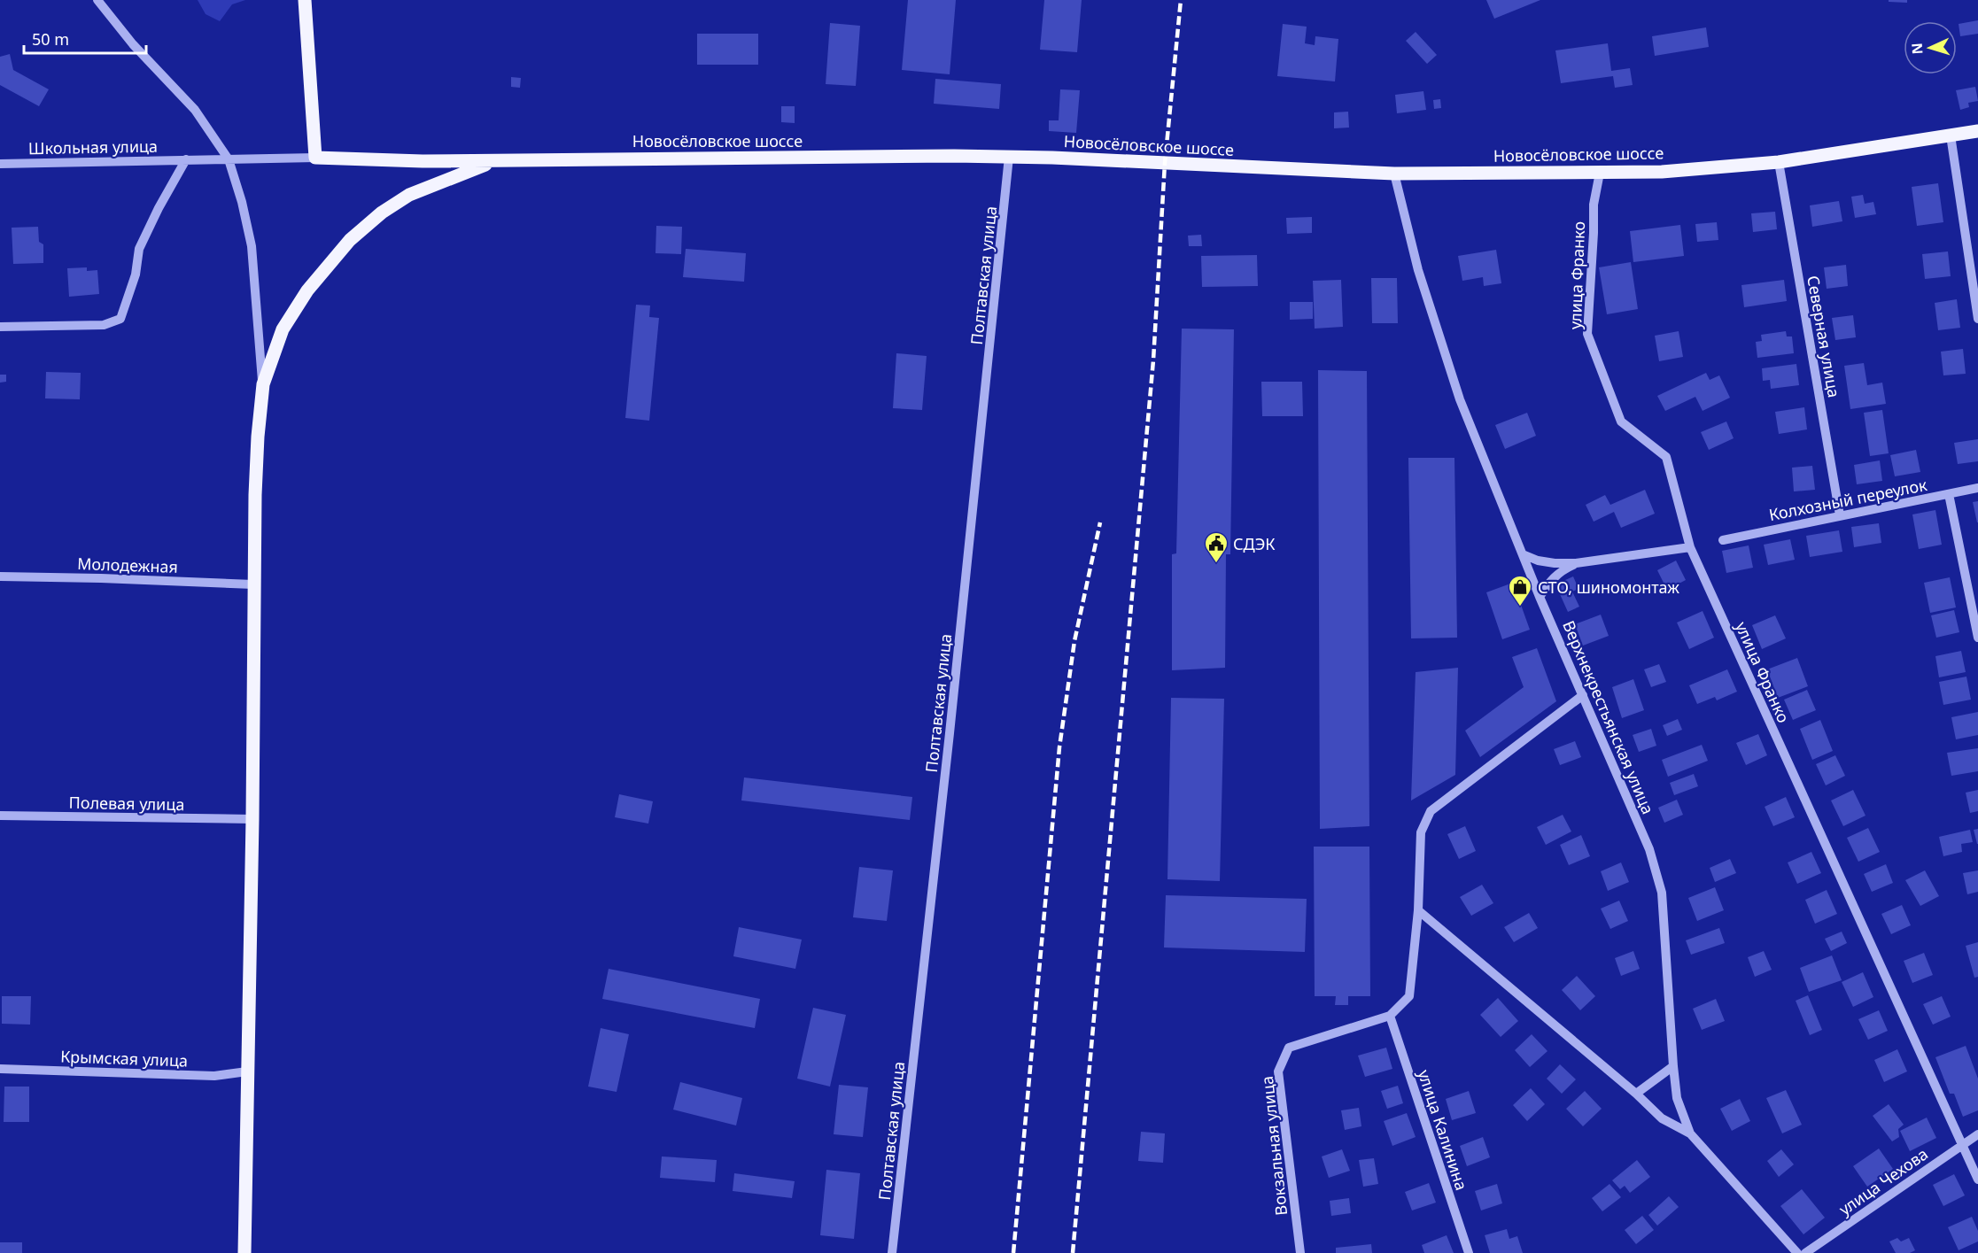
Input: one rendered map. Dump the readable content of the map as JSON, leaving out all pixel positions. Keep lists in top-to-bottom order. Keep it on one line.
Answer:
{"streets":{"main road":["Новосёловское шоссе"],"street":["Школьная улица","Полтавская улица","улица Франко","Северная улица","Колхозный переулок","Молодежная","Верхнекрестьянская улица","Полевая улица","Крымская улица","улица Калинина","Вокзальная улица","улица Чехова"]},"crossings":[["Новосёловское шоссе","Школьная улица"],["Новосёловское шоссе","Полтавская улица"],["Новосёловское шоссе","улица Франко"],["Новосёловское шоссе","Северная улица"],["Новосёловское шоссе","Верхнекрестьянская улица"],["улица Франко","улица Чехова"],["Северная улица","Колхозный переулок"],["улица Калинина","Вокзальная улица"]],"places":{"public building":["СДЭК"],"shop":["СТО, шиномонтаж"]},"scale_bar":"50 m","north":"left"}
